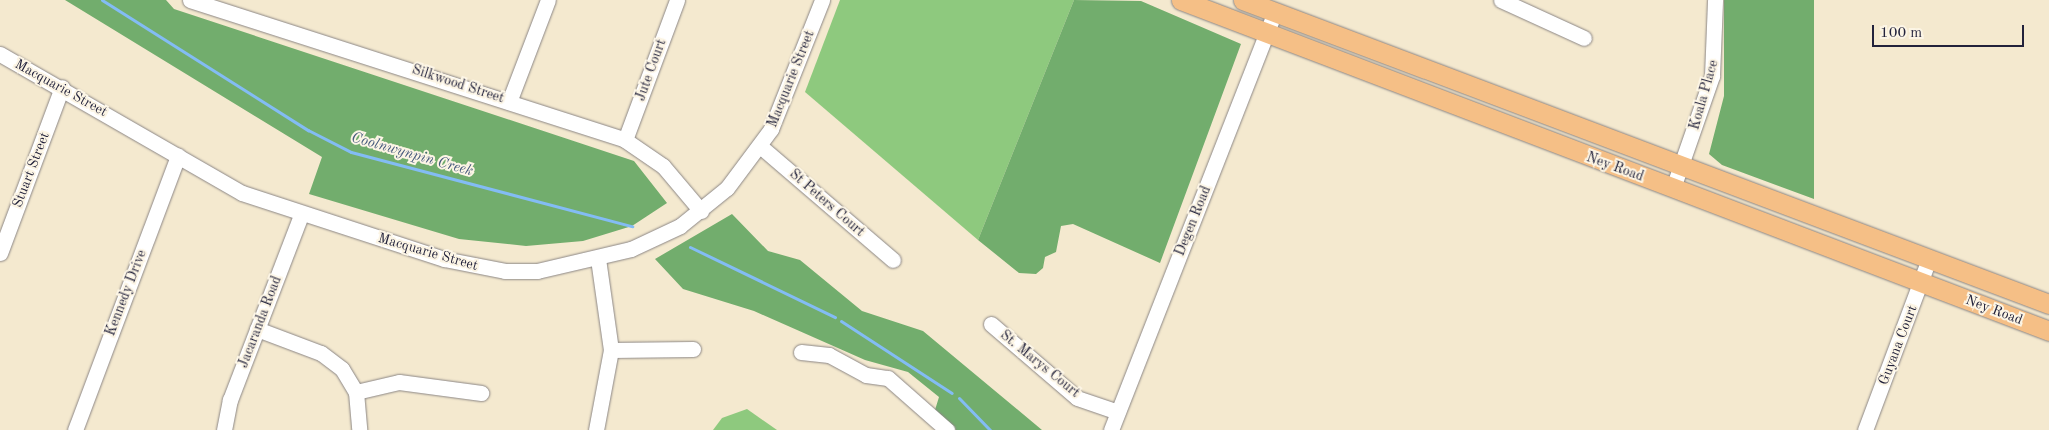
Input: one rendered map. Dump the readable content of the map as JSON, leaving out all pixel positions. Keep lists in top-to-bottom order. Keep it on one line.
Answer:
{"streets":{"main road":["Ney Road"],"street":["Jute Court","Macquarie Street","Silkwood Street","Koala Place","Stuart Street","St Peters Court","Degen Road","Kennedy Drive","Jacaranda Road","Guyana Court","St. Marys Court"]},"crossings":[["Jute Court","Silkwood Street"],["Macquarie Street","Silkwood Street"],["Macquarie Street","Stuart Street"],["Macquarie Street","St Peters Court"],["Macquarie Street","Kennedy Drive"],["Macquarie Street","Jacaranda Road"],["Koala Place","Ney Road"],["Ney Road","Degen Road"],["Ney Road","Guyana Court"],["Degen Road","St. Marys Court"]],"water":["Coolnwynpin Creek"],"scale_bar":"100 m"}
